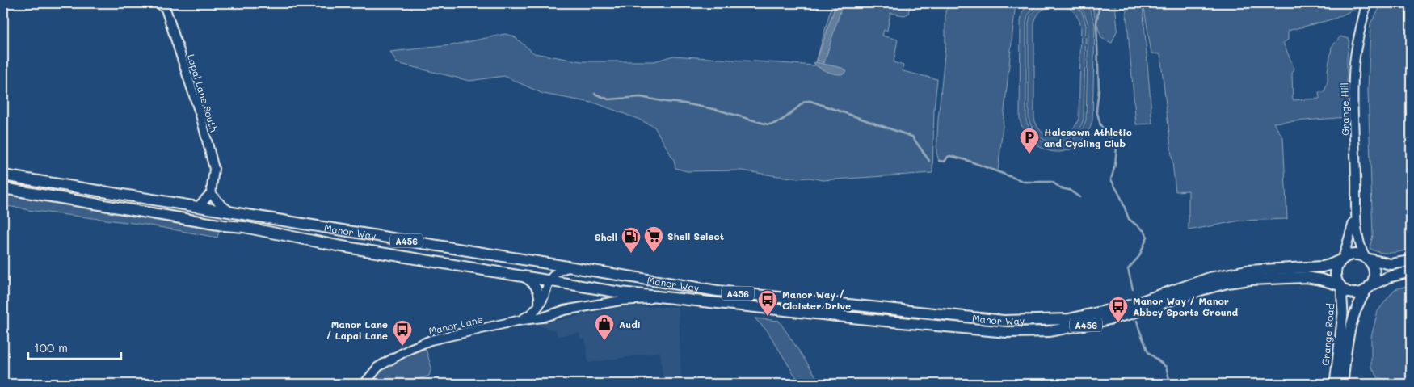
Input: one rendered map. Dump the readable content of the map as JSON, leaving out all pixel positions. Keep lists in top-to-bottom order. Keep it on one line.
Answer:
{"streets":{"highway":["Manor Way","A456"],"main road":["Lapal Lane South","Grange Hill","Manor Lane","Grange Road"]},"crossings":[["Grange Hill","Manor Way"],["Grange Hill","A456"],["Grange Hill","Grange Road"],["Manor Way","A456"],["Manor Way","Manor Lane"],["Manor Way","Grange Road"],["A456","Grange Road"]],"places":{"parking":["Halesown Athletic and Cycling Club"],"supermarket":["Shell Select"],"fuel station":["Shell"],"bus stop":["Manor Way / Cloister Drive","Manor Way / Manor Abbey Sports Ground","Manor Lane / Lapal Lane"],"shop":["Audi"]},"scale_bar":"100 m"}
